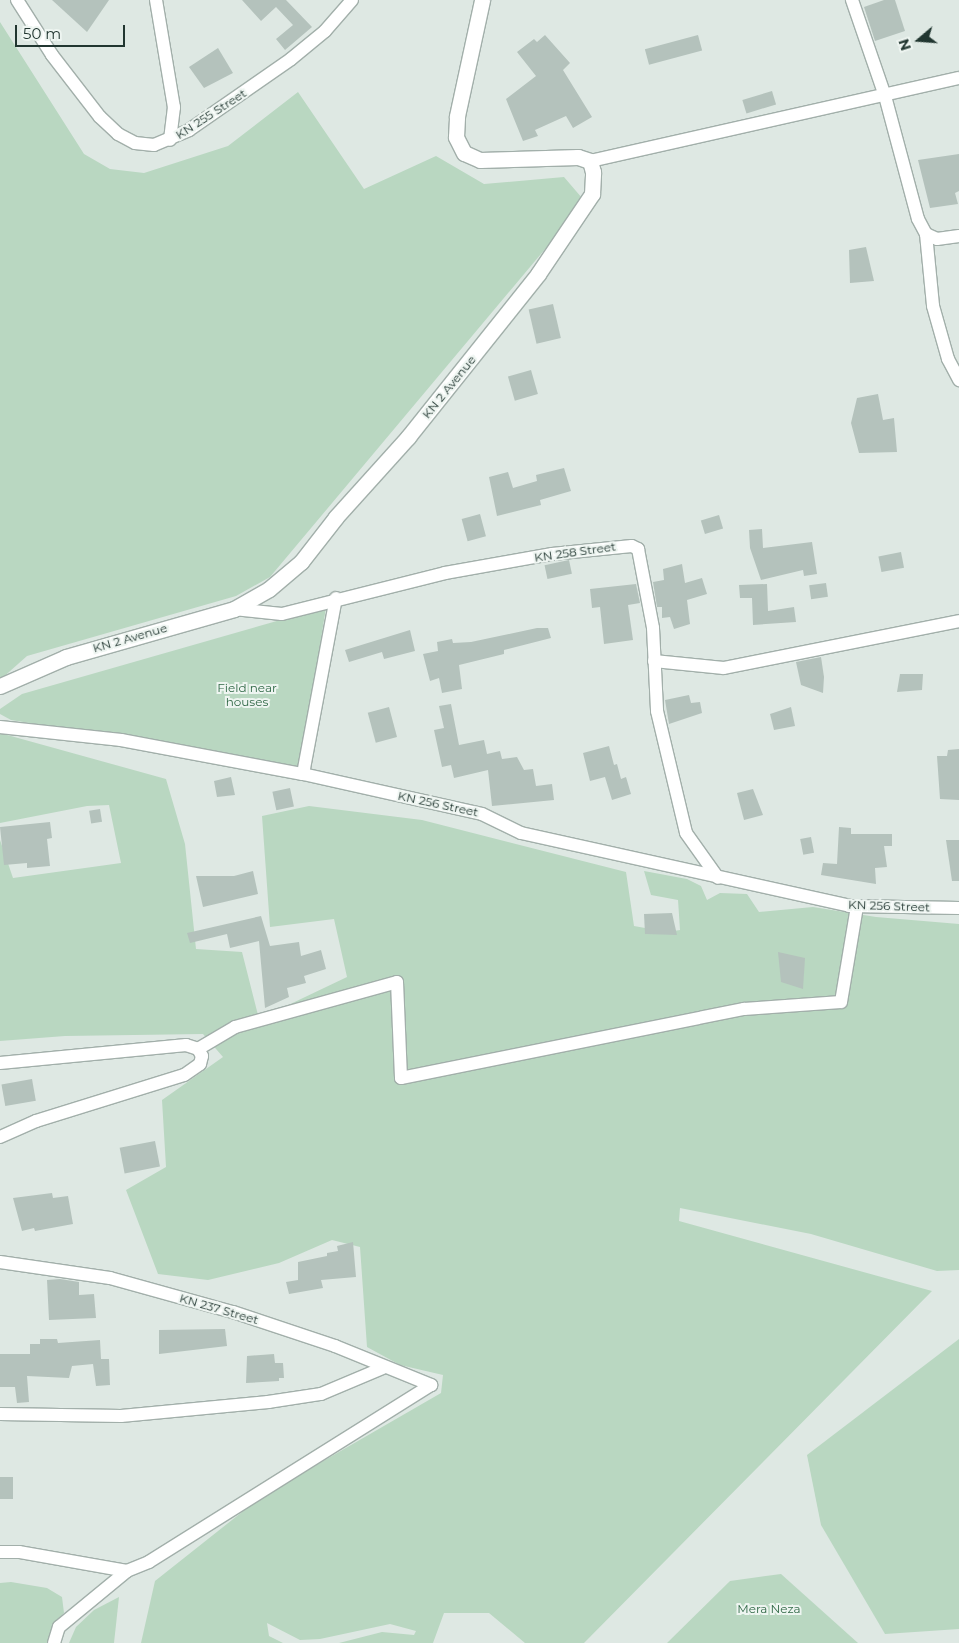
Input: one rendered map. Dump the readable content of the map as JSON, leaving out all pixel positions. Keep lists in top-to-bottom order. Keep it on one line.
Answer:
{"streets":{"main road":["KN 2 Avenue"],"street":["KN 255 Street","KN 258 Street","KN 256 Street","KN 237 Street"]},"crossings":[["KN 2 Avenue","KN 258 Street"],["KN 258 Street","KN 256 Street"]],"parks":["Field near houses","Mera Neza"],"scale_bar":"50 m","north":"left"}
